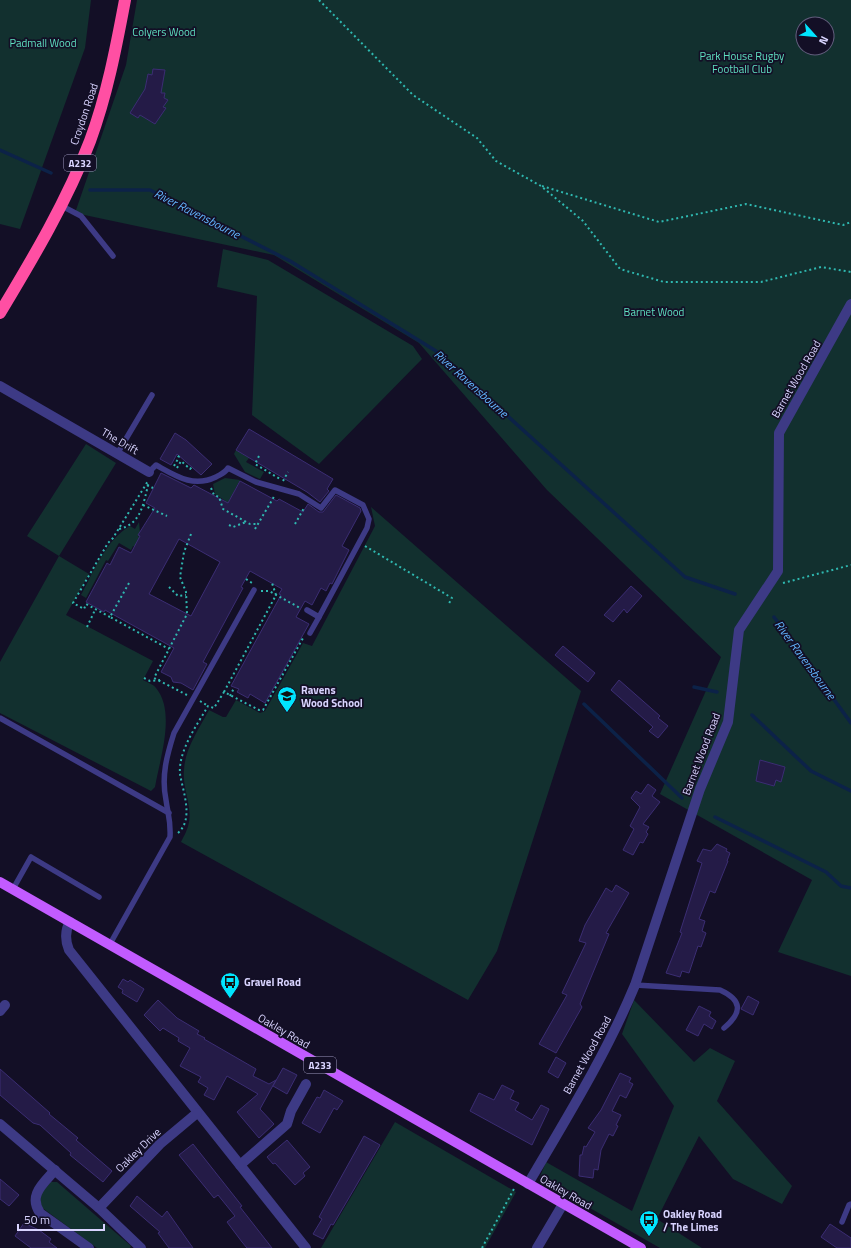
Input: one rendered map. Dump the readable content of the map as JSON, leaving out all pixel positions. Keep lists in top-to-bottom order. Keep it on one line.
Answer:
{"streets":{"highway":["Croydon Road","A232"],"main road":["Oakley Road","A233"],"street":["Barnet Wood Road","The Drift","Oakley Drive"]},"crossings":[["Barnet Wood Road","Oakley Road"]],"water":["River Ravensbourne"],"parks":["Colyers Wood","Padmall Wood","Park House Rugby Football Club","Barnet Wood"],"places":{"school or university":["Ravens Wood School"],"bus stop":["Gravel Road","Oakley Road / The Limes"]},"scale_bar":"50 m","north":"bottom right"}
